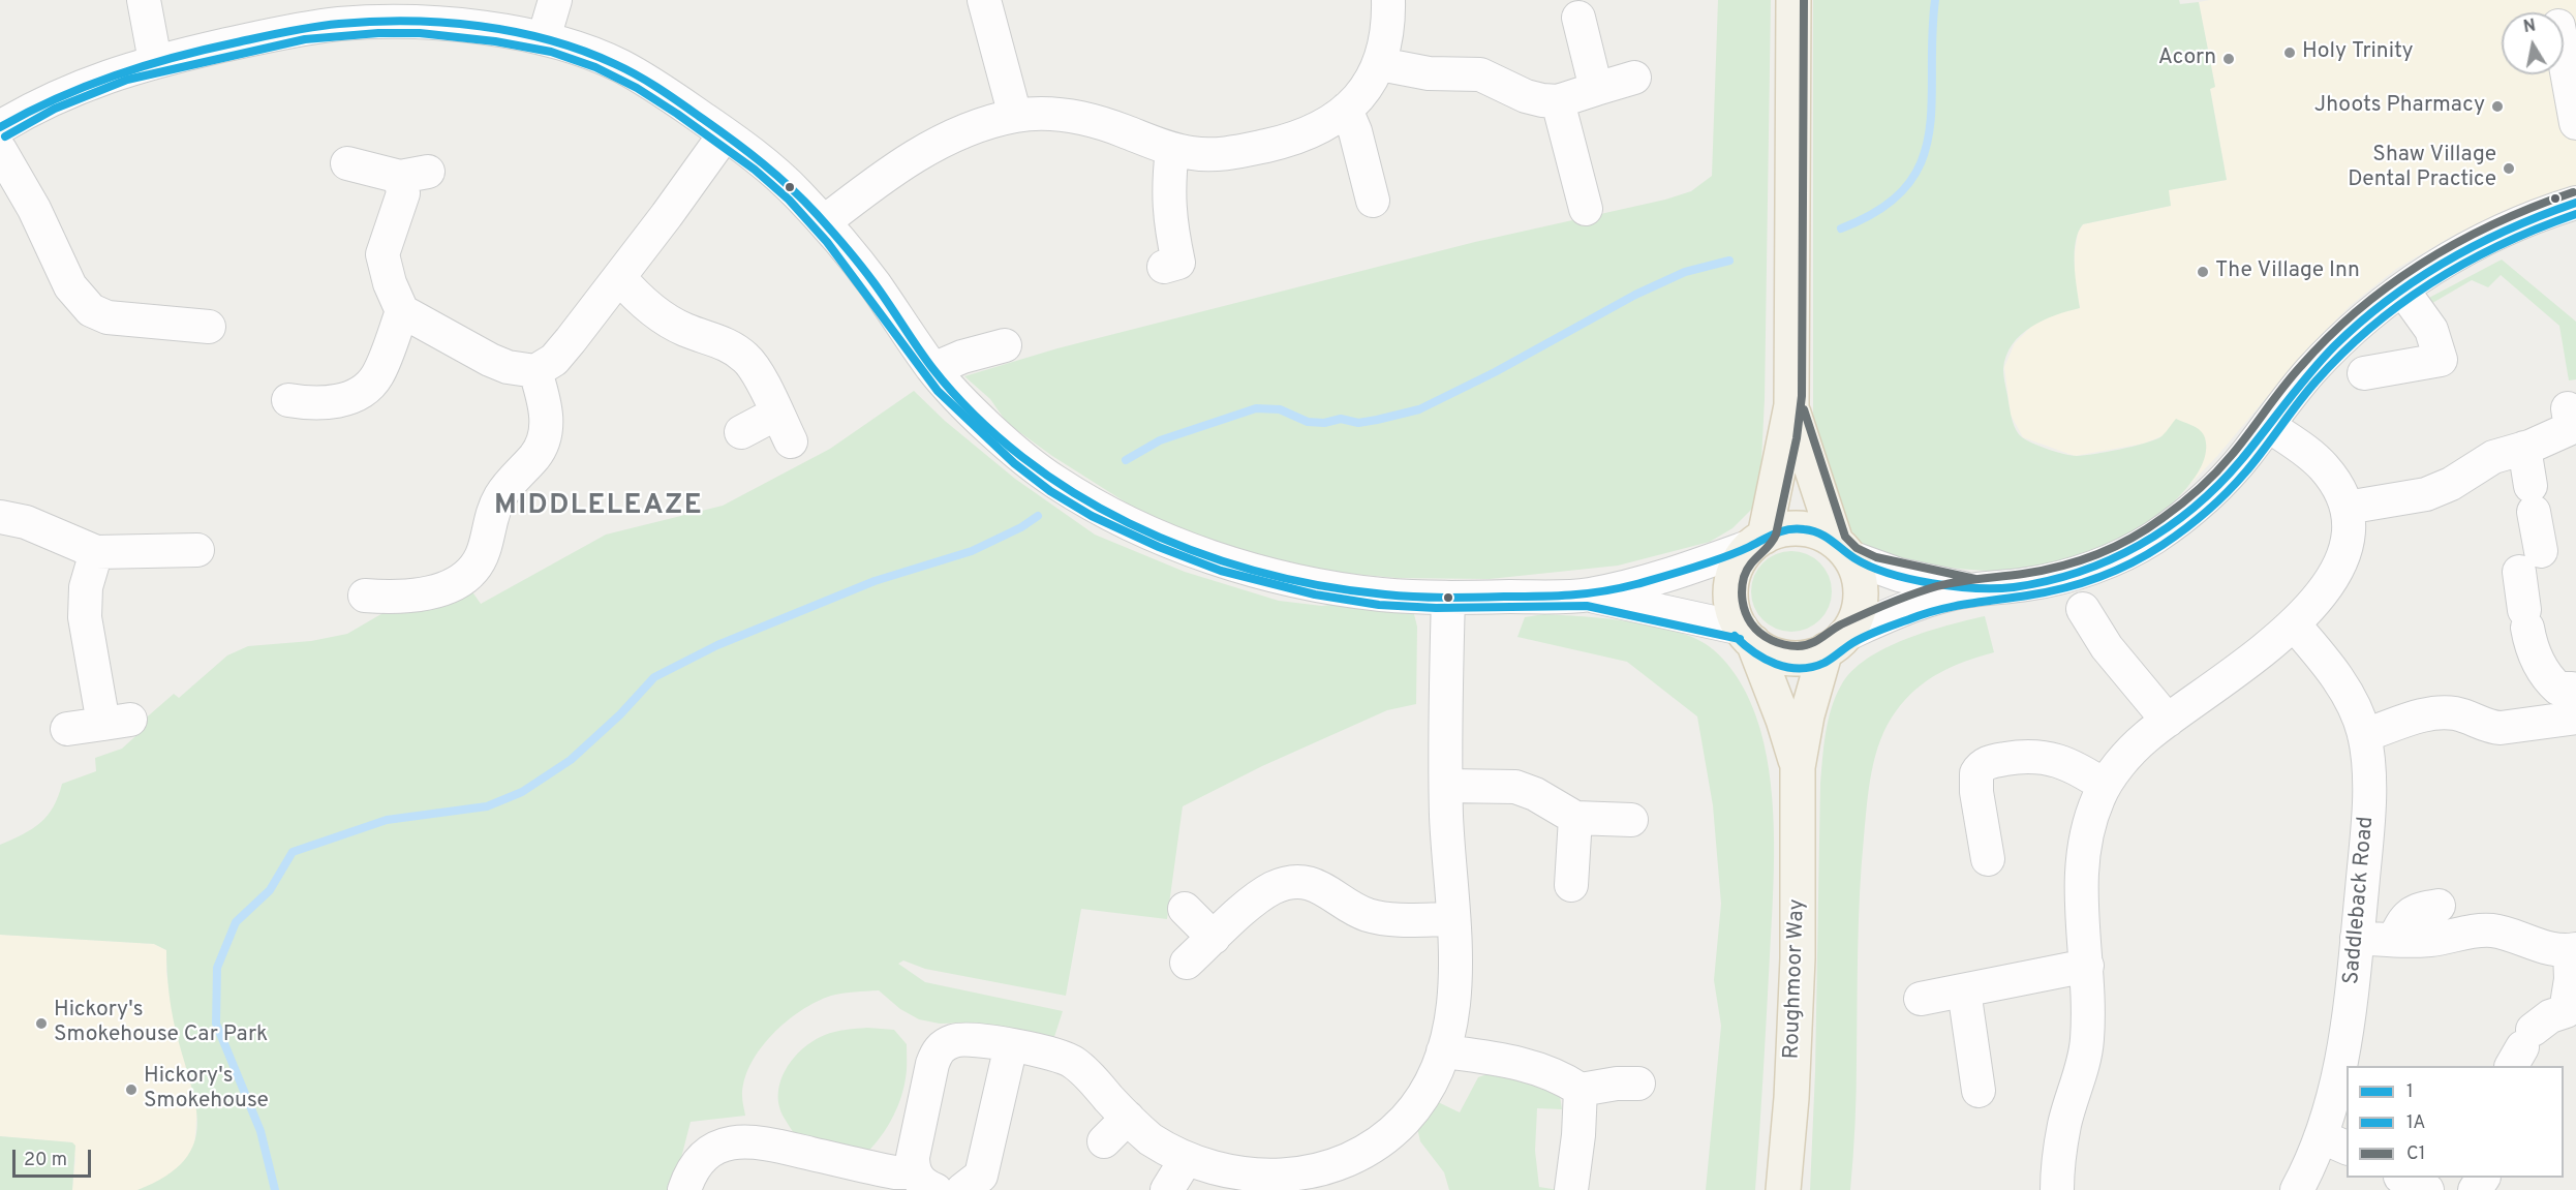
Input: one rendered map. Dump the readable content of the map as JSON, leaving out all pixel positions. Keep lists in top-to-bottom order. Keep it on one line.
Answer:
{"streets":{"main road":["Roughmoor Way"],"street":["Saddleback Road"]},"districts":["MIDDLELEAZE"],"places":["Holy Trinity","Acorn","Jhoots Pharmacy","Shaw Village Dental Practice","The Village Inn","Hickory's Smokehouse Car Park","Hickory's Smokehouse"],"lines":["transit line C1","transit line 1","transit line 1A"],"legend":["1","1A","C1"],"scale_bar":"20 m","north":"top"}
